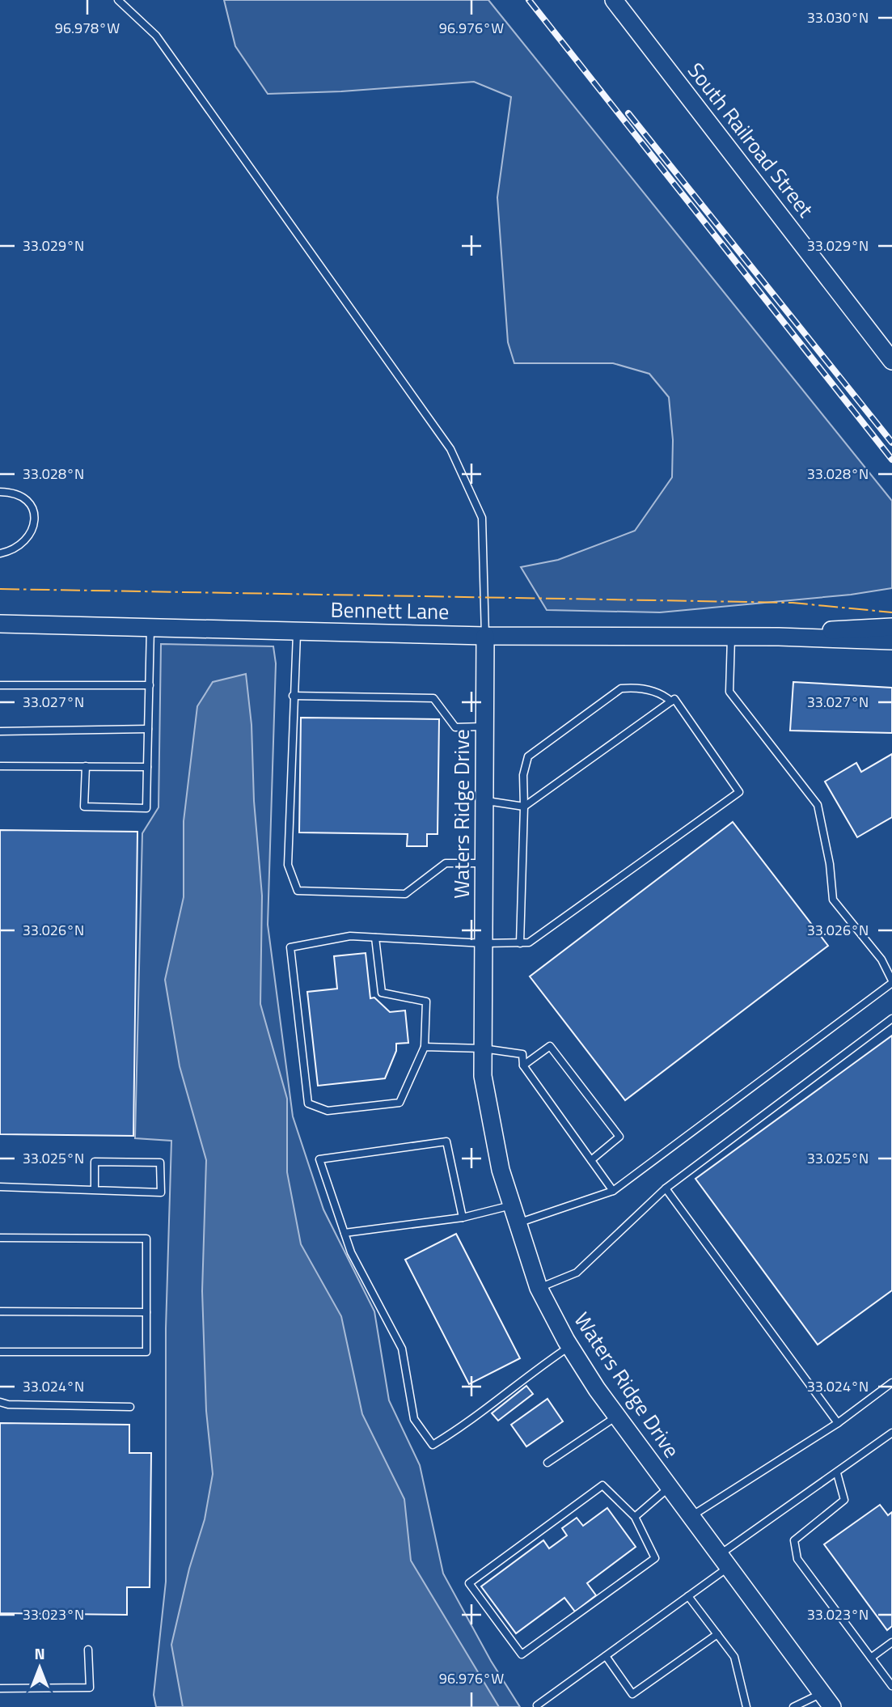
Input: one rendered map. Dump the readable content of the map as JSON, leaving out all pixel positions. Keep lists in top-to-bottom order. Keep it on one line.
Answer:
{"streets":{"street":["South Railroad Street","Bennett Lane","Waters Ridge Drive"]},"crossings":[["Bennett Lane","Waters Ridge Drive"]],"north":"top","coordinates":["33.030°N","96.978°W","96.976°W","33.029°N","33.028°N","33.027°N","33.026°N","33.025°N","33.024°N","33.023°N"]}
